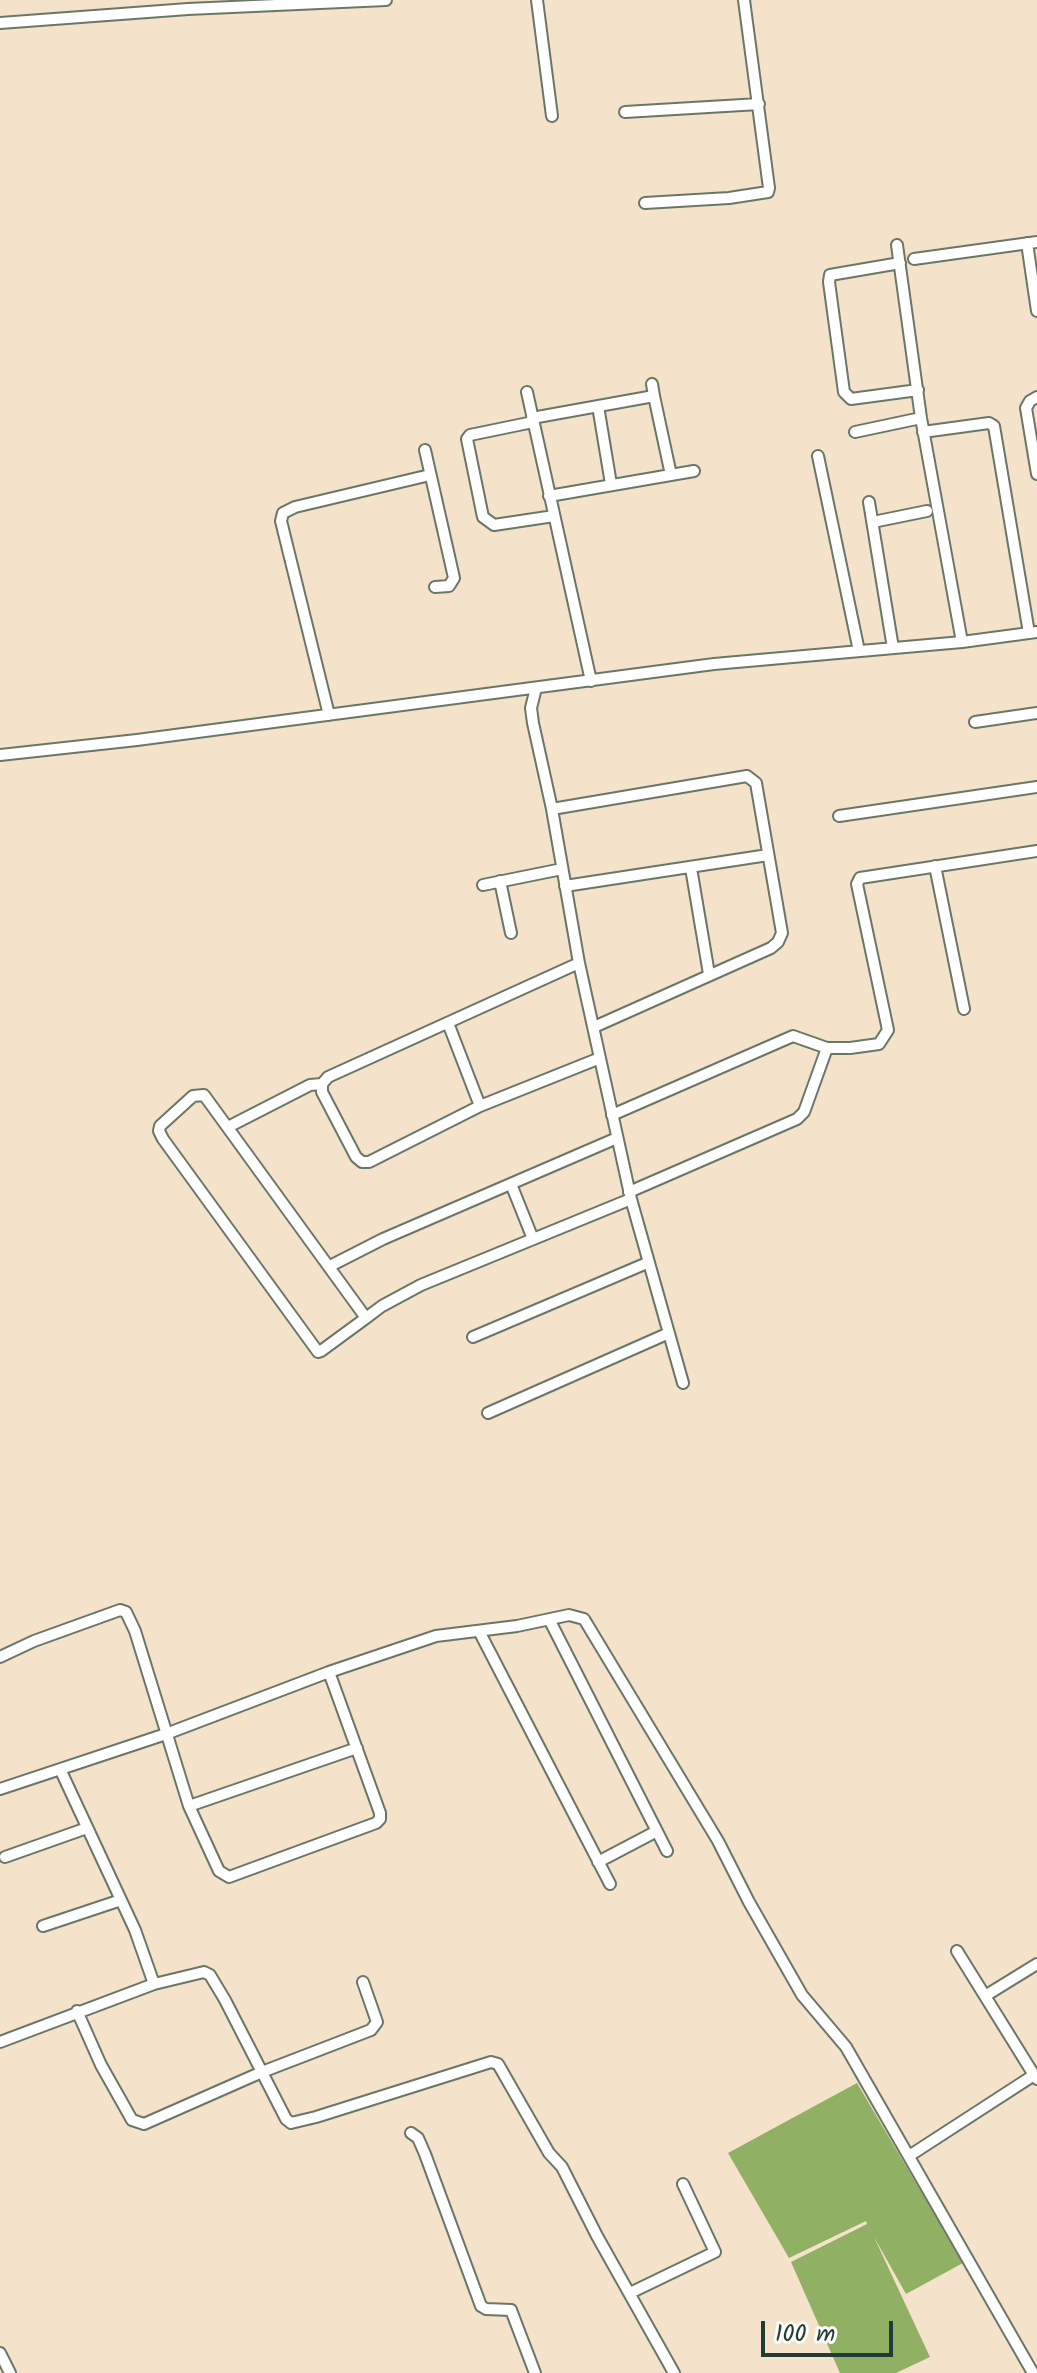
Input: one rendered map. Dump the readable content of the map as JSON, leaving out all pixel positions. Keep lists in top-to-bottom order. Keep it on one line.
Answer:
{"scale_bar":"100 m"}
